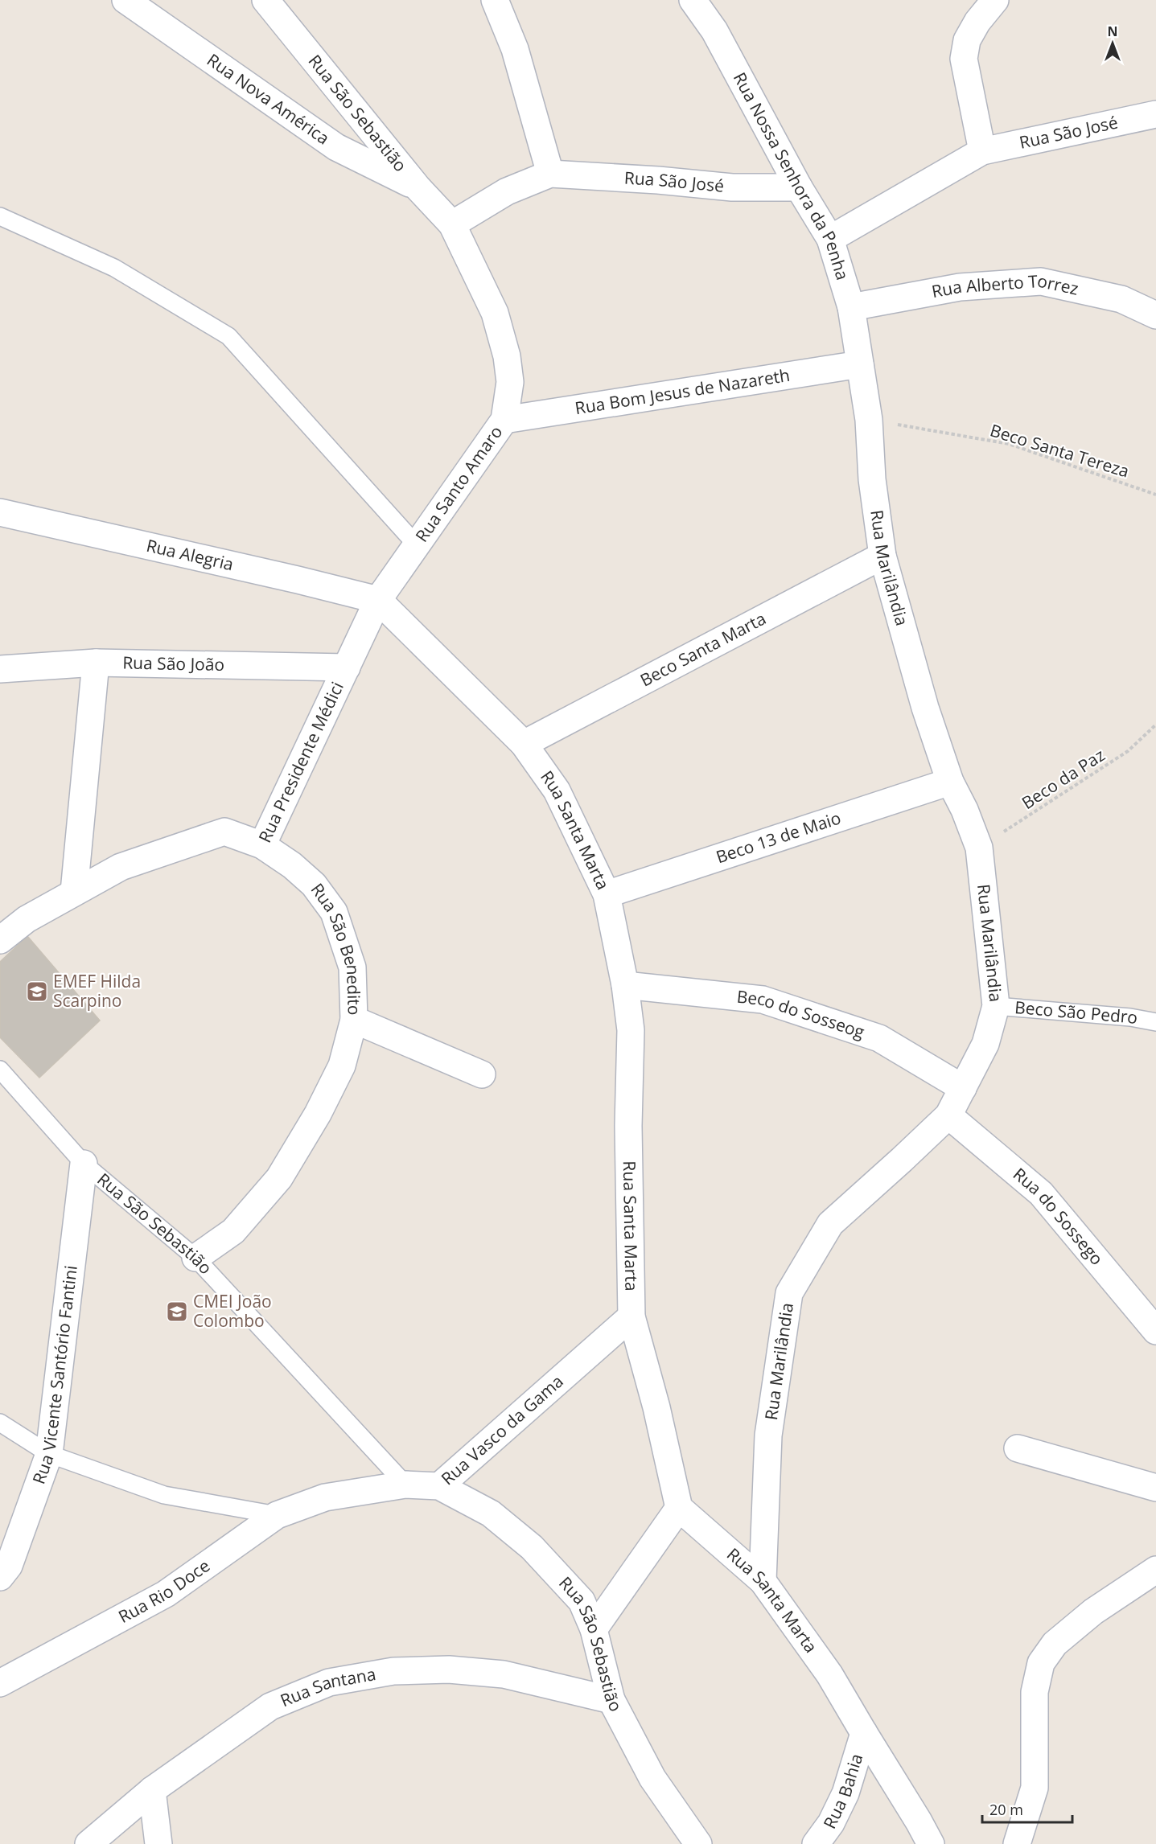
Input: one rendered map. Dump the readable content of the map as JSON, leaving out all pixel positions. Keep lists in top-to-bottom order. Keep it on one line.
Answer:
{"streets":{"street":["Rua Nova América","Rua São Sebastião","Rua São José","Rua Nossa Senhora da Penha","Rua Alberto Torrez","Rua Bom Jesus de Nazareth","Rua Santo Amaro","Rua Alegria","Rua Marilândia","Beco Santa Marta","Rua São João","Rua Presidente Médici","Rua Santa Marta","Beco 13 de Maio","Rua São Benedito","Beco do Sosseog","Rua do Sossego","Rua Vicente Santório Fantini","Rua Vasco da Gama","Rua Rio Doce","Rua Santana","Rua Bahia"],"lane":["Beco São Pedro"],"path":["Beco Santa Tereza","Beco da Paz"]},"crossings":[["Rua Nova América","Rua São Sebastião"],["Rua São Sebastião","Rua São José"],["Rua São Sebastião","Rua Santo Amaro"],["Rua São Sebastião","Rua São Benedito"],["Rua São Sebastião","Rua Vicente Santório Fantini"],["Rua São Sebastião","Rua Vasco da Gama"],["Rua São Sebastião","Rua Santana"],["Rua São José","Rua Nossa Senhora da Penha"],["Rua São José","Rua Santo Amaro"],["Rua Nossa Senhora da Penha","Rua Alberto Torrez"],["Rua Nossa Senhora da Penha","Rua Bom Jesus de Nazareth"],["Rua Nossa Senhora da Penha","Rua Marilândia"],["Rua Bom Jesus de Nazareth","Rua Santo Amaro"],["Rua Bom Jesus de Nazareth","Rua Marilândia"],["Beco Santa Tereza","Rua Marilândia"],["Rua Santo Amaro","Rua Alegria"],["Rua Santo Amaro","Rua Presidente Médici"],["Rua Santo Amaro","Rua Santa Marta"],["Rua Alegria","Rua Presidente Médici"],["Rua Alegria","Rua Santa Marta"],["Rua Marilândia","Beco Santa Marta"],["Rua Marilândia","Beco da Paz"],["Rua Marilândia","Rua Santa Marta"],["Rua Marilândia","Beco 13 de Maio"],["Rua Marilândia","Beco São Pedro"],["Rua Marilândia","Beco do Sosseog"],["Rua Marilândia","Rua do Sossego"],["Beco Santa Marta","Rua Santa Marta"],["Rua São João","Rua Presidente Médici"],["Rua Presidente Médici","Rua Santa Marta"],["Rua Presidente Médici","Rua São Benedito"],["Rua Santa Marta","Beco 13 de Maio"],["Rua Santa Marta","Beco do Sosseog"],["Rua Santa Marta","Rua Vasco da Gama"],["Rua Santa Marta","Rua Bahia"],["Rua Vasco da Gama","Rua Rio Doce"]],"places":{"school or university":["EMEF Hilda Scarpino","CMEI João Colombo"]},"scale_bar":"20 m","north":"top"}
